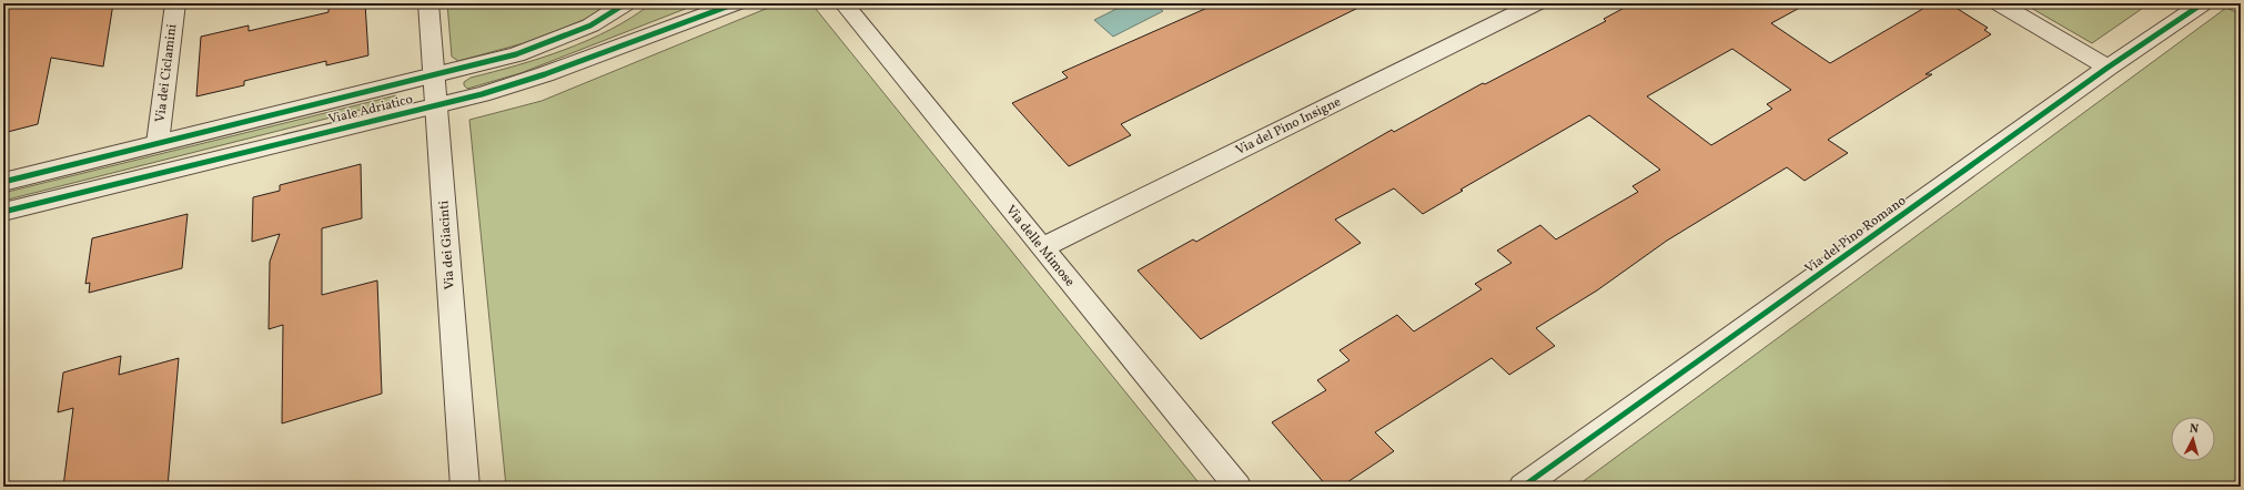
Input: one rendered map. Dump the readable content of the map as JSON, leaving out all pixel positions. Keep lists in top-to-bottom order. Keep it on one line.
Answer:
{"streets":{"street":["Via dei Ciclamini","Viale Adriatico","Via del Pino Insigne","Via del Pino Romano","Via dei Giacinti","Via delle Mimose"]},"crossings":[["Via dei Ciclamini","Viale Adriatico"],["Viale Adriatico","Via dei Giacinti"],["Via del Pino Insigne","Via delle Mimose"]],"north":"top"}
